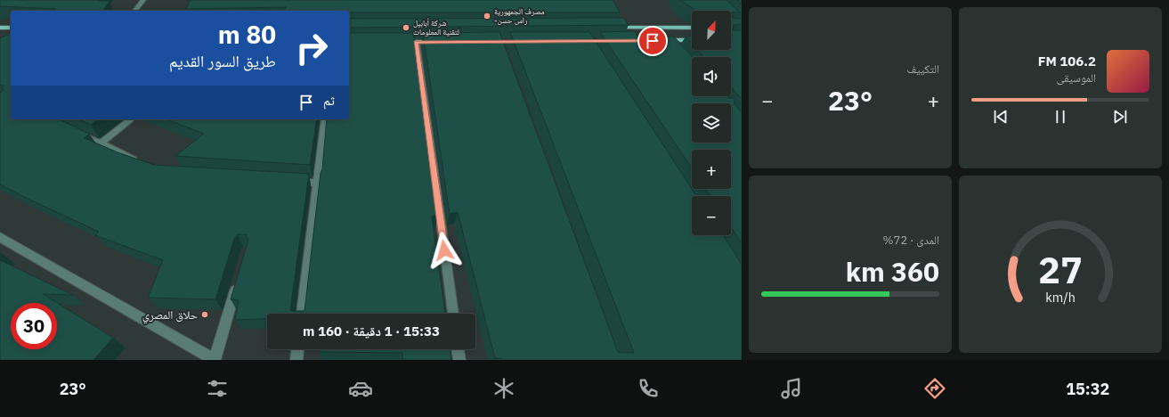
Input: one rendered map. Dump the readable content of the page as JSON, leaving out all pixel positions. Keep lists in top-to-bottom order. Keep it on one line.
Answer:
{"places":["مصرف الجمهورية -راس حسن","شركة أبابيل لتقنية المعلومات","حلاق المصري"],"north":"top right","page":{"tile":["التكييف",["المدى · 72%","360 km"]],"map_buttons":["+","−"],"turn":["80 m","طريق السور القديم"],"song":["106.2 FM","الموسيقى"],"heat":["−","23°","+"],"then":"ثم","limit":"30","trip":"15:33 · 1 دقيقة · 160 m","tabs":["15:32","23°"],"gauge":["27","km/h"]}}
